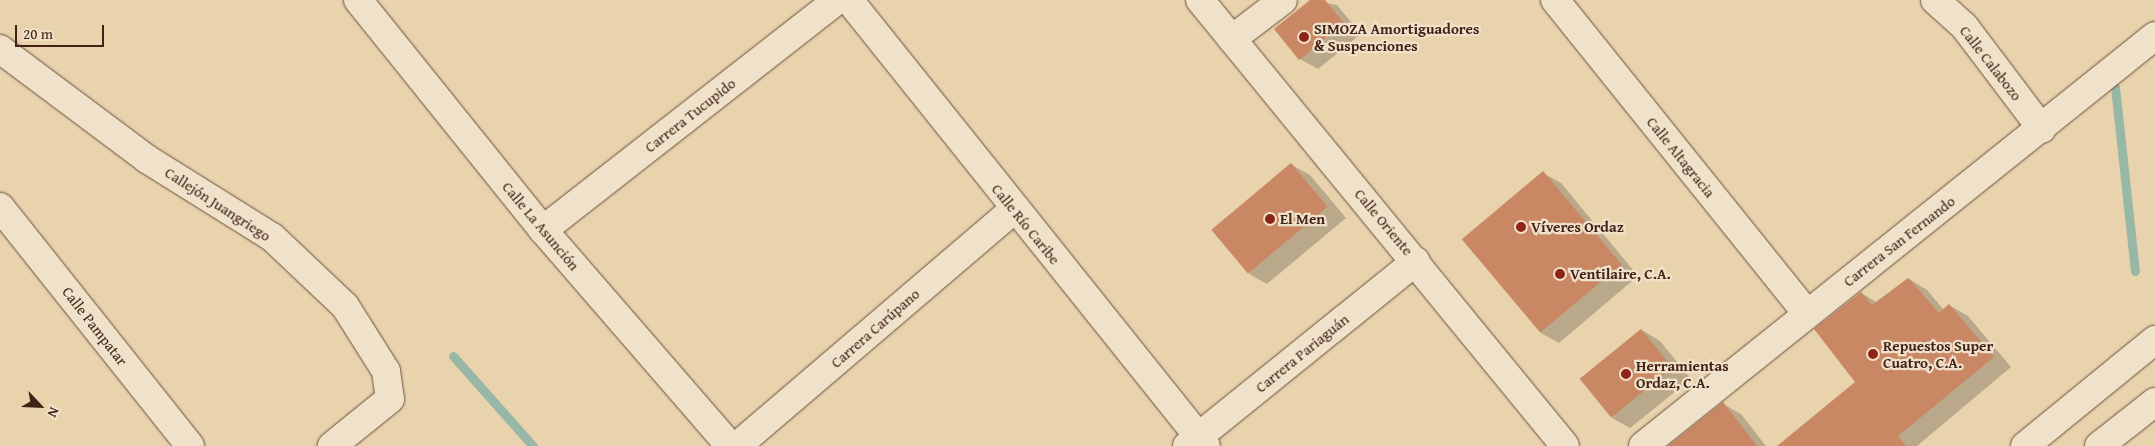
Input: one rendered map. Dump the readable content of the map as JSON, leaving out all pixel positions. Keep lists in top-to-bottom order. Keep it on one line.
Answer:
{"streets":{"street":["Calle Calabozo","Carrera Tucupido","Calle Altagracia","Callejón Juangriego","Calle Oriente","Calle Río Caribe","Calle La Asunción","Carrera San Fernando","Calle Pampatar","Carrera Carúpano","Carrera Pariaguán"]},"crossings":[["Calle Calabozo","Carrera San Fernando"],["Carrera Tucupido","Calle La Asunción"],["Calle Altagracia","Carrera San Fernando"],["Calle Oriente","Carrera Pariaguán"],["Calle Río Caribe","Carrera Carúpano"],["Calle Río Caribe","Carrera Pariaguán"]],"places":["SIMOZA Amortiguadores & Suspenciones","El Men","Víveres Ordaz","Ventilaire, C.A.","Repuestos Super Cuatro, C.A.","Herramientas Ordaz, C.A."],"scale_bar":"20 m","north":"bottom right"}
